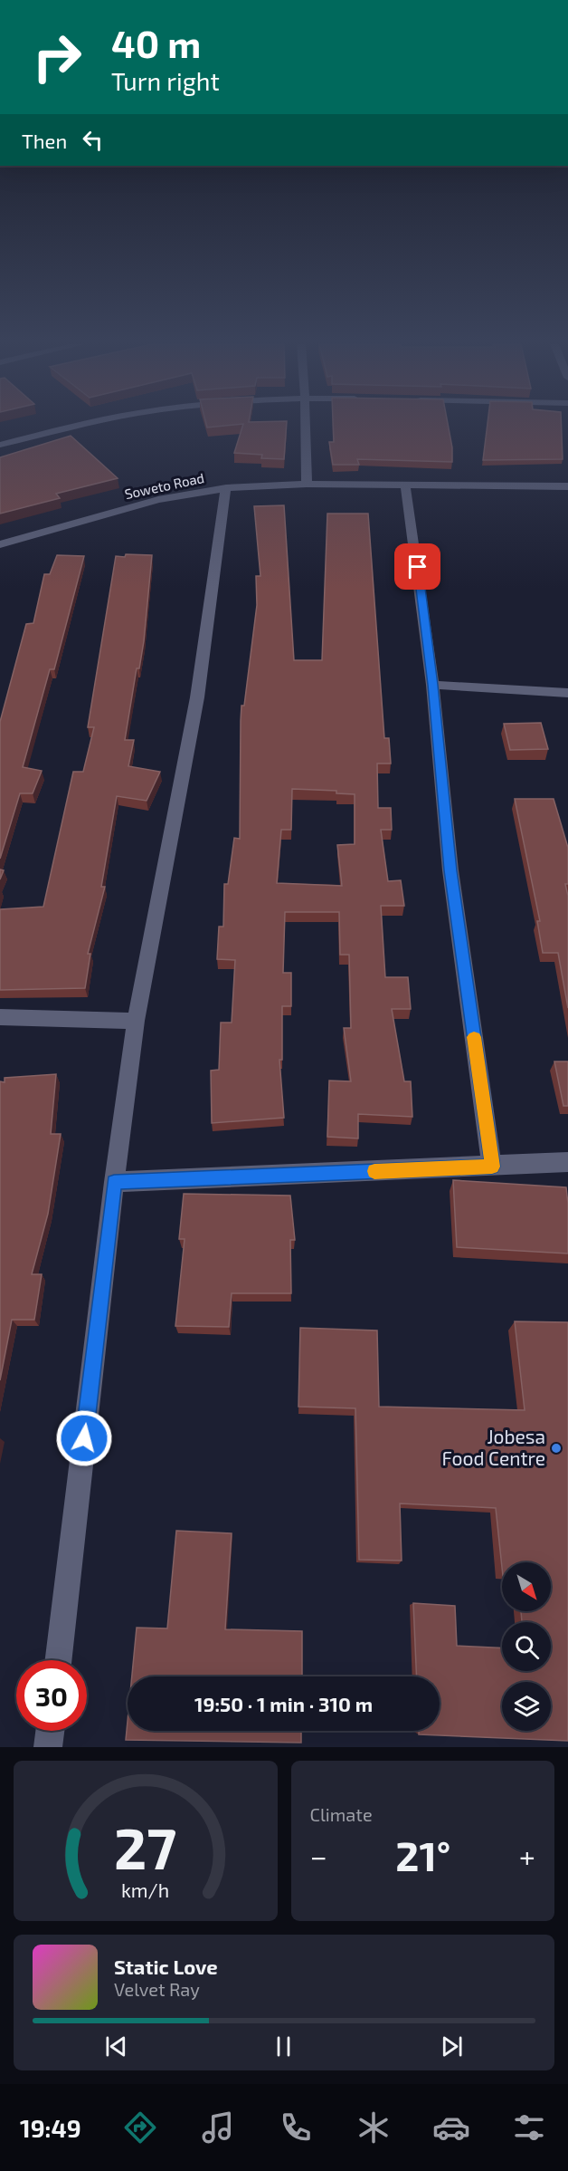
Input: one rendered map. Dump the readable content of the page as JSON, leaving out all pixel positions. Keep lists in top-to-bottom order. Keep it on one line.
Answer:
{"streets":{"street":["Soweto Road"]},"places":["Jobesa Food Centre"],"north":"bottom right","page":{"turn":["40 m","Turn right"],"then":"Then","limit":"30","trip":"19:50 · 1 min · 310 m","tile":"Climate","heat":["−","21°","+"],"song":["Static Love","Velvet Ray"],"tabs":"19:49","gauge":["27","km/h"]}}
